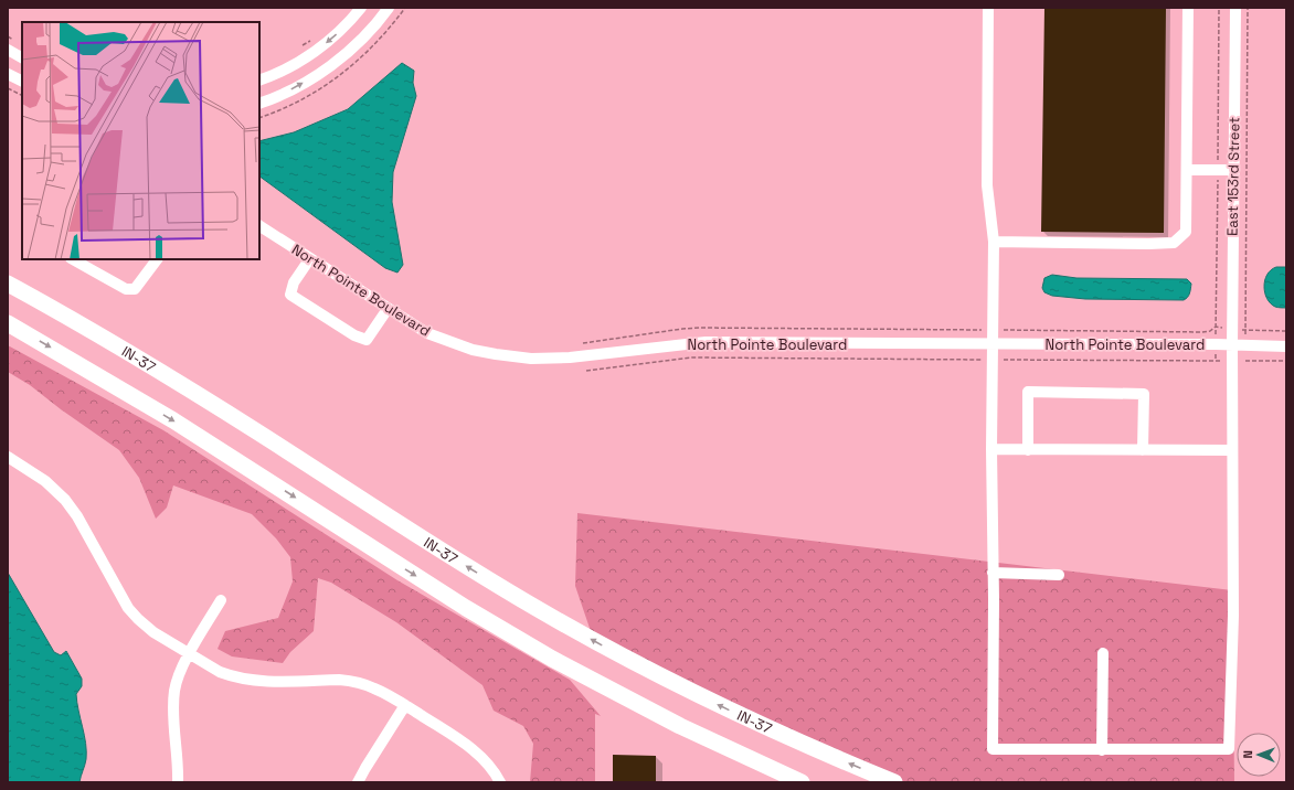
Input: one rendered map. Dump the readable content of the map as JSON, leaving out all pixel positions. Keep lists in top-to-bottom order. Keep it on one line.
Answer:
{"streets":{"highway":["IN-37"],"street":["East 153rd Street","North Pointe Boulevard"]},"crossings":[["East 153rd Street","North Pointe Boulevard"]],"north":"left"}
